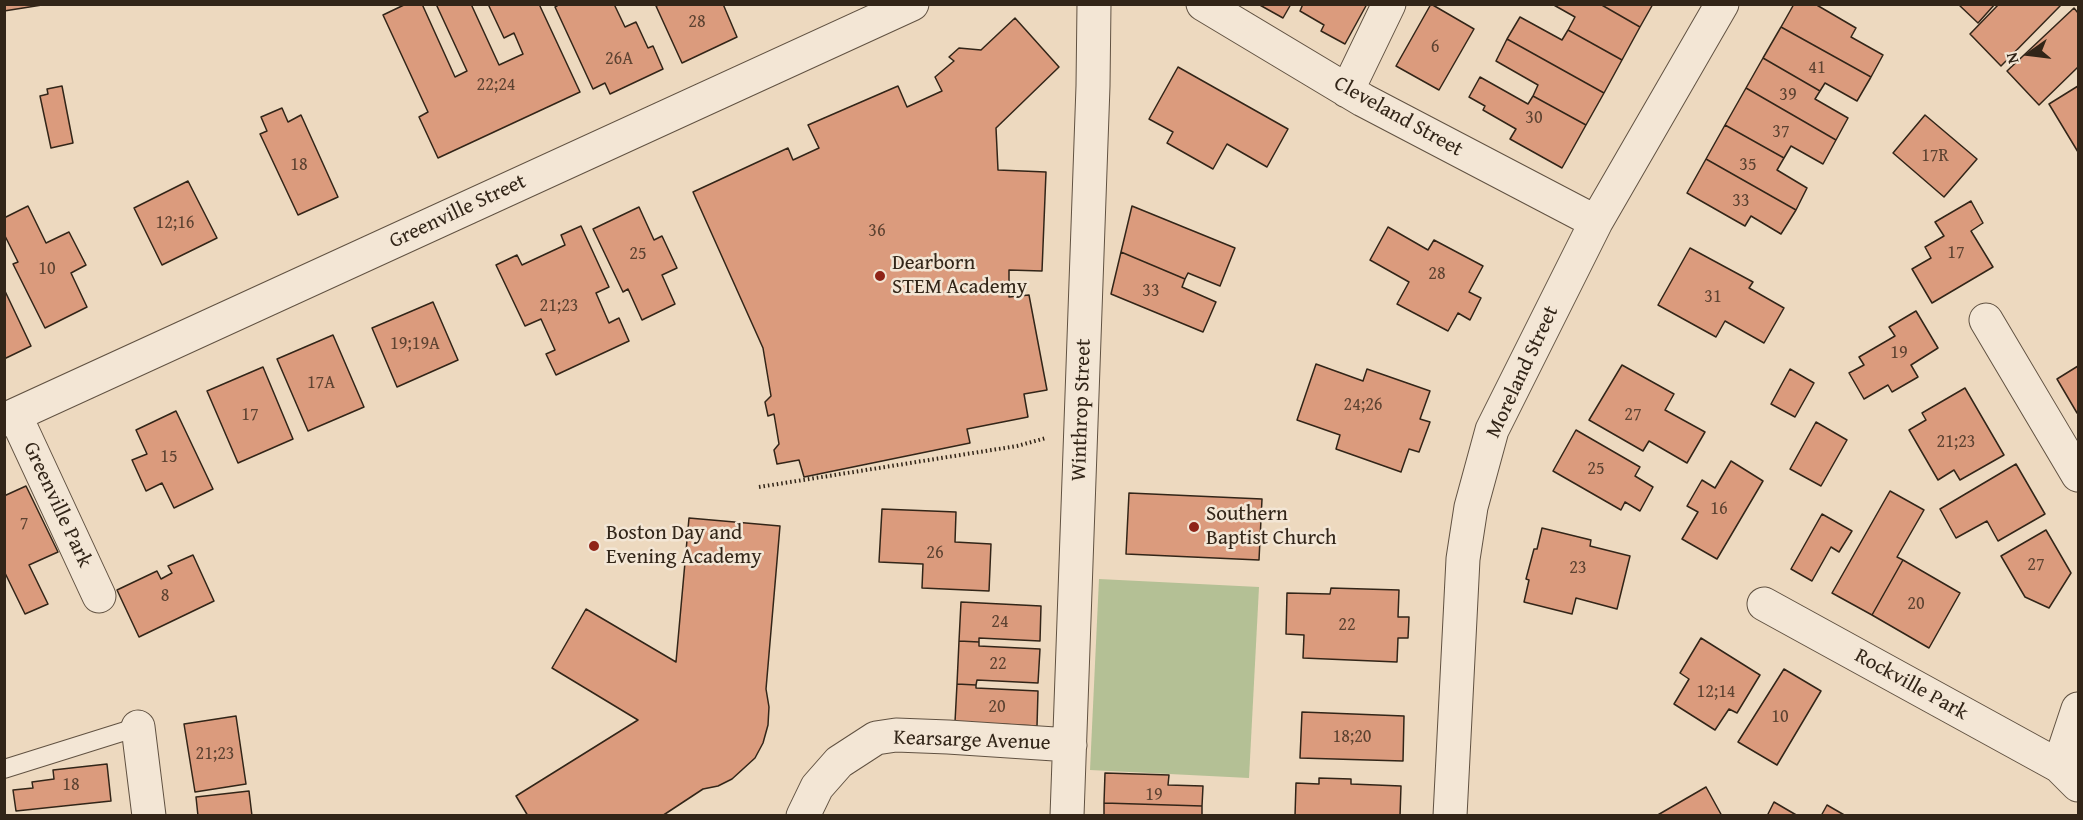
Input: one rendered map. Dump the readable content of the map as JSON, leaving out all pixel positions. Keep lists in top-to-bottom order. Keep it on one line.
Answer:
{"streets":{"street":["Cleveland Street","Greenville Street","Moreland Street","Winthrop Street","Greenville Park","Rockville Park","Kearsarge Avenue"]},"crossings":[["Cleveland Street","Moreland Street"],["Greenville Street","Greenville Park"],["Winthrop Street","Kearsarge Avenue"]],"places":["Dearborn STEM Academy","Southern Baptist Church","Boston Day and Evening Academy"],"house_numbers":["28","6","26A","41","22;24","39","30","37","17R","18","35","33","12;16","36","17","25","10","28","33","31","21;23","19;19A","19","17A","24;26","17","27","21;23","15","25","16","7","26","27","23","8","20","24","22","22","12;14","20","10","18;20","21;23","18","19"],"north":"left"}
